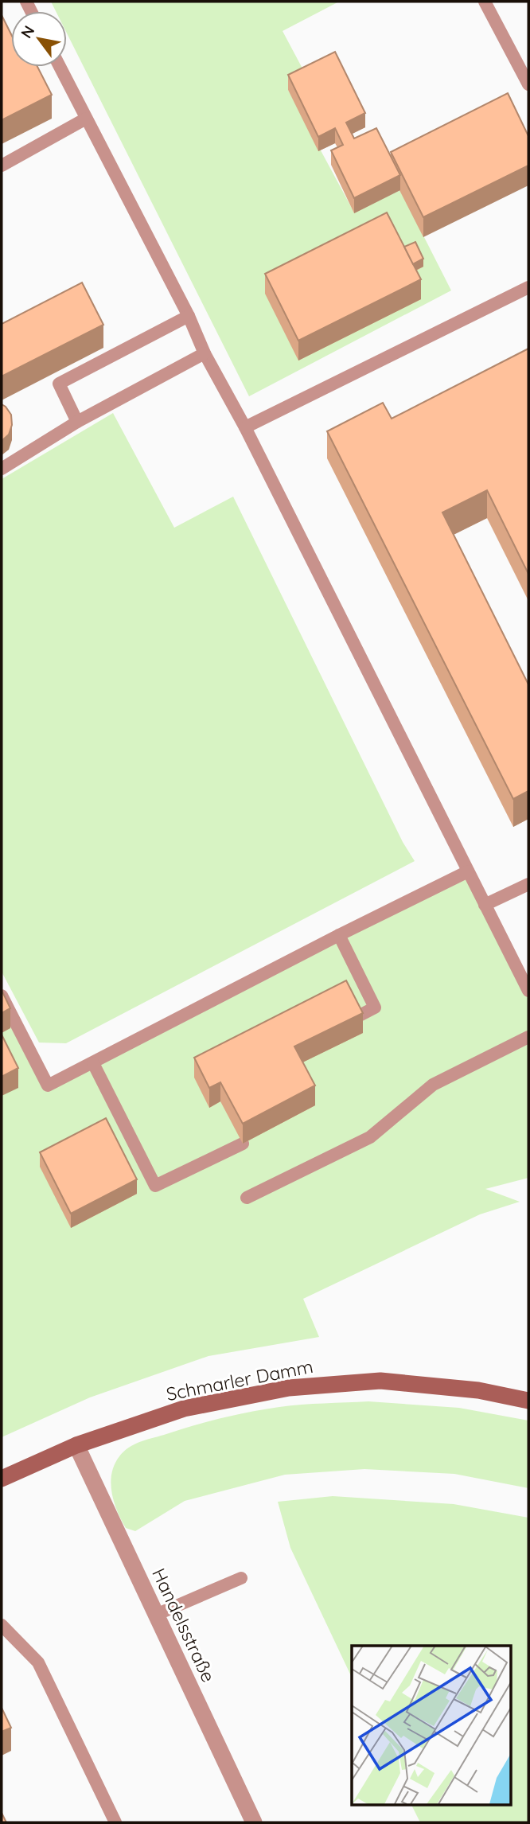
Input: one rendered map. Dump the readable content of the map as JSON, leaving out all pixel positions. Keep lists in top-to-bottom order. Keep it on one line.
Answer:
{"streets":{"street":["Schmarler Damm","Handelsstraße"]},"crossings":[["Schmarler Damm","Handelsstraße"]],"north":"top left"}
